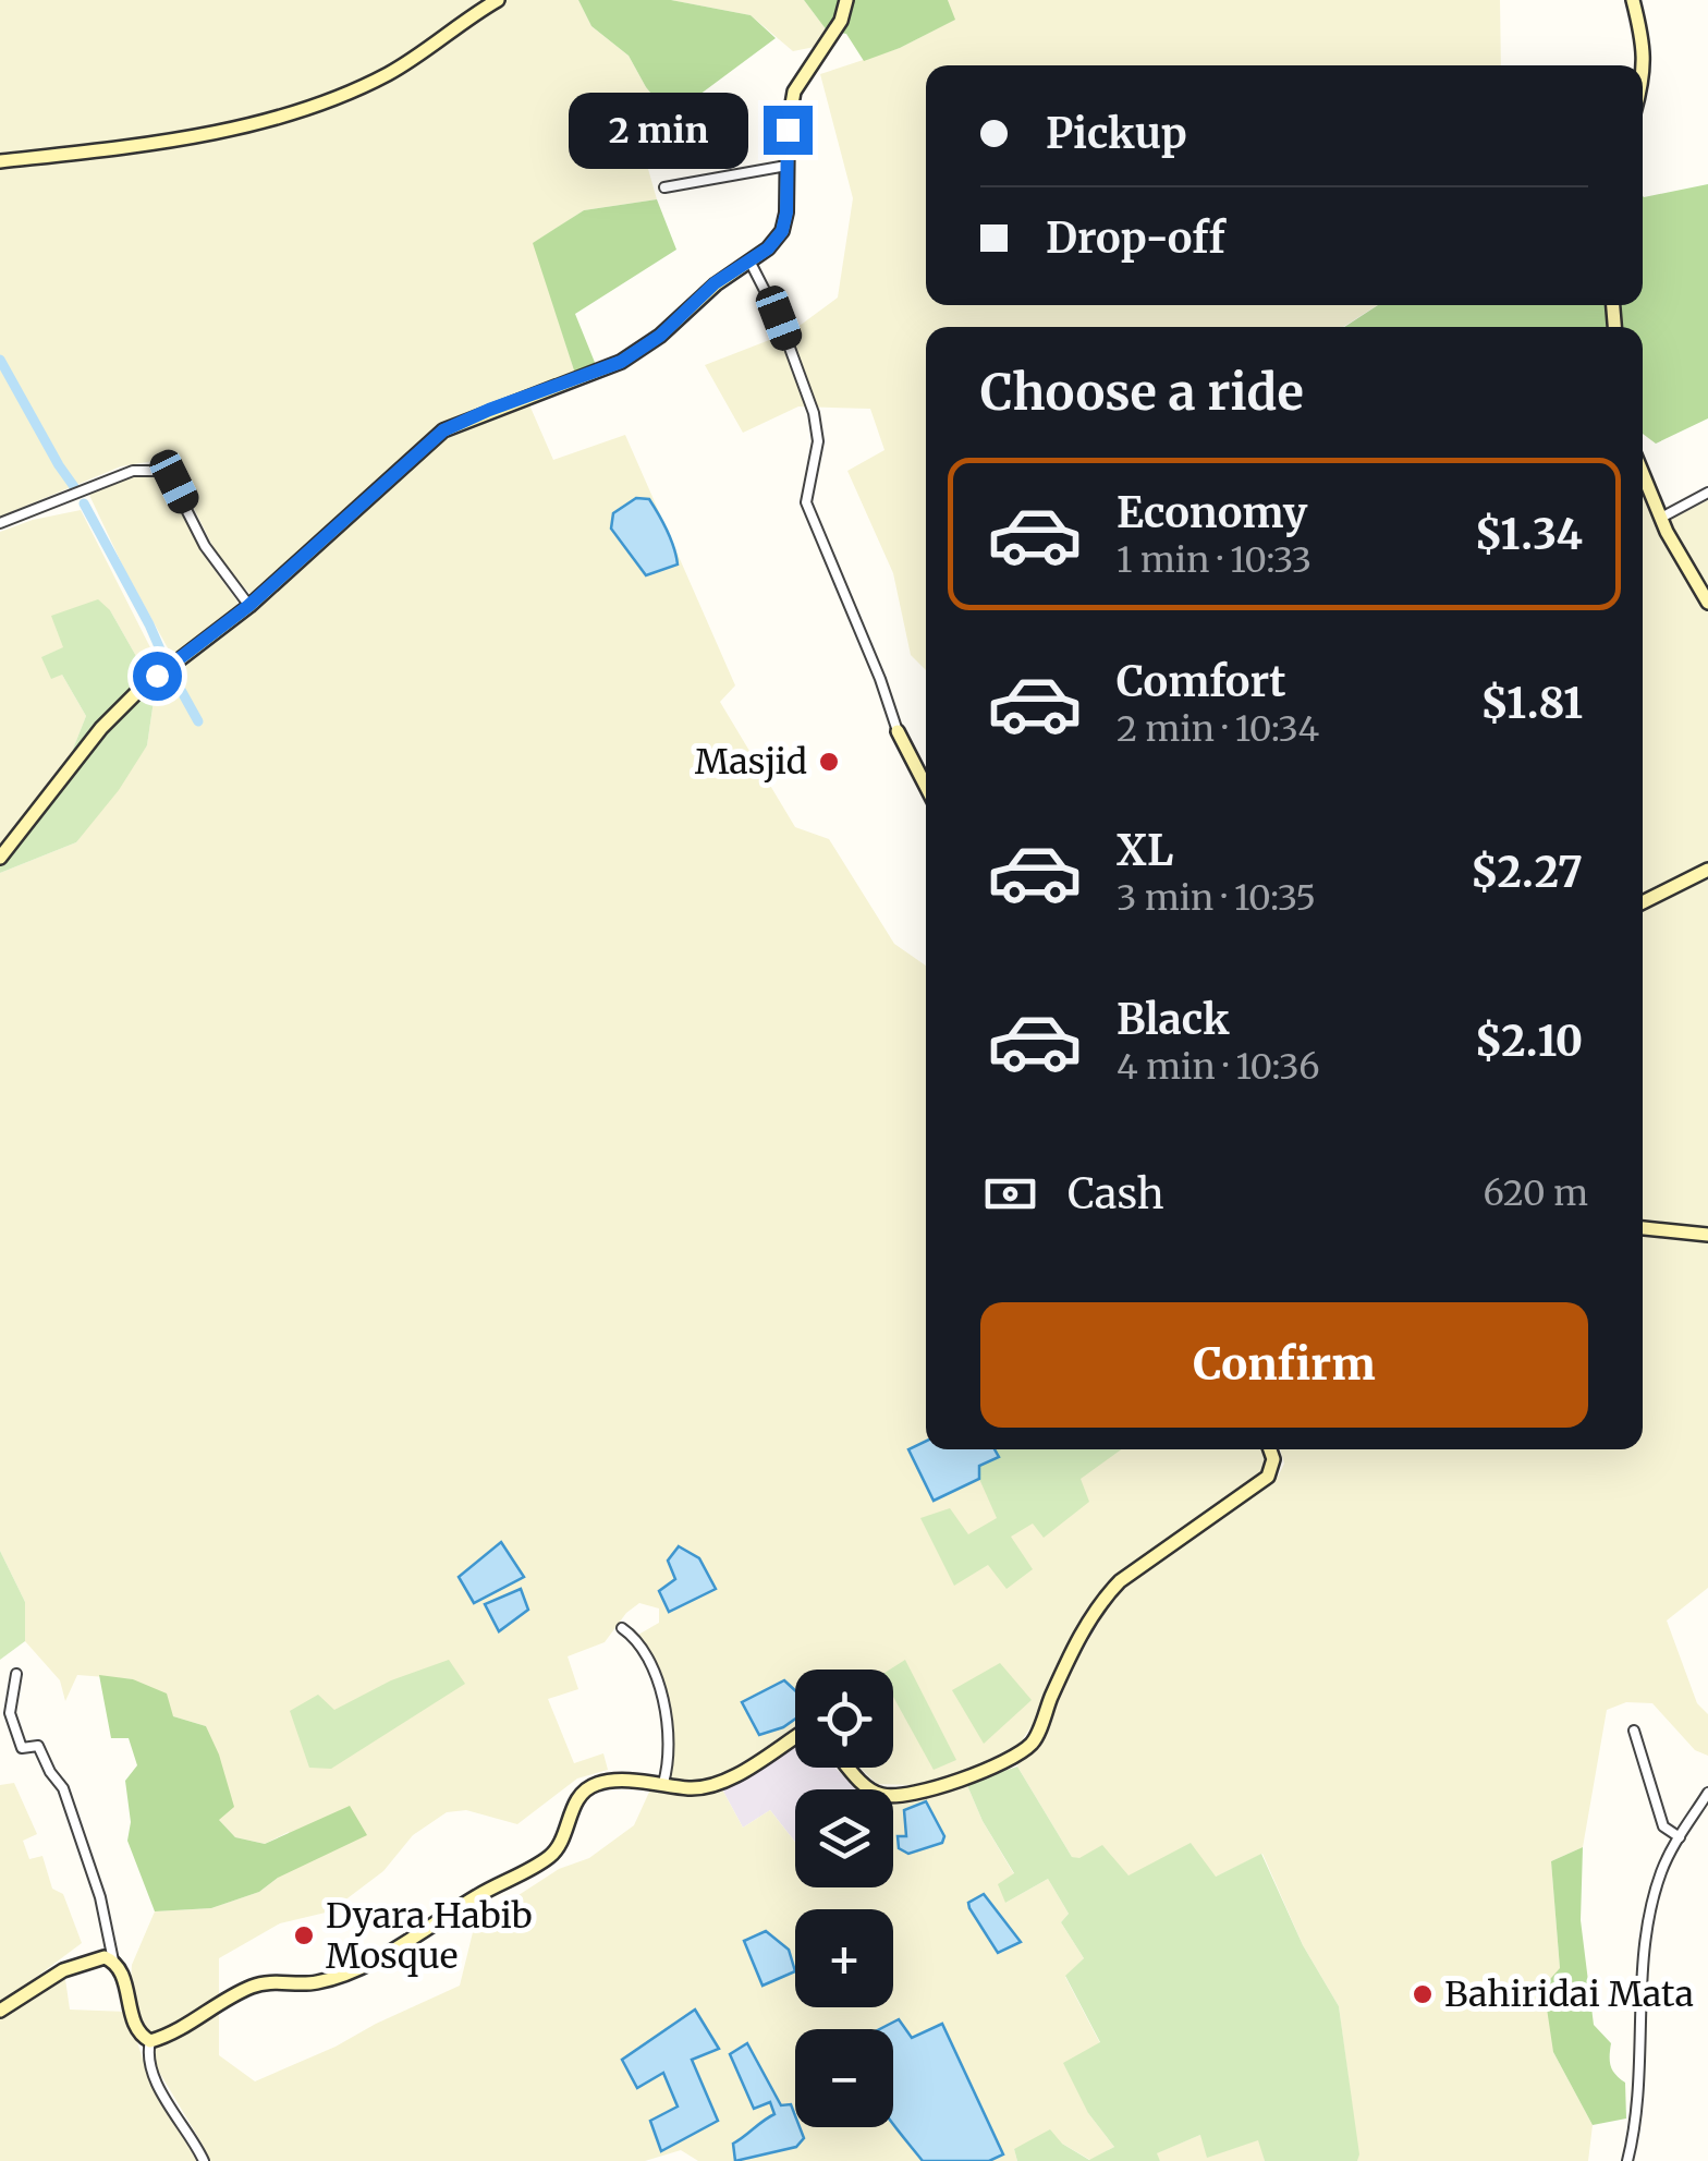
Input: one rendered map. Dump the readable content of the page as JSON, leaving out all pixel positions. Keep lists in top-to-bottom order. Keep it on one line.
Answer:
{"places":["Masjid","Dyara Habib Mosque","Bahiridai Mata"],"page":{"banner":["Pickup","Drop-off"],"bubble":"2 min","heading":"Choose a ride","list":[{"name":"Economy","note":"1 min · 10:33","value":"$1.34"},{"name":"Comfort","note":"2 min · 10:34","value":"$1.81"},{"name":"XL","note":"3 min · 10:35","value":"$2.27"},{"name":"Black","note":"4 min · 10:36","value":"$2.10"}],"pay":["Cash","620 m"],"buttons":"Confirm","map_buttons":["+","−"]}}
